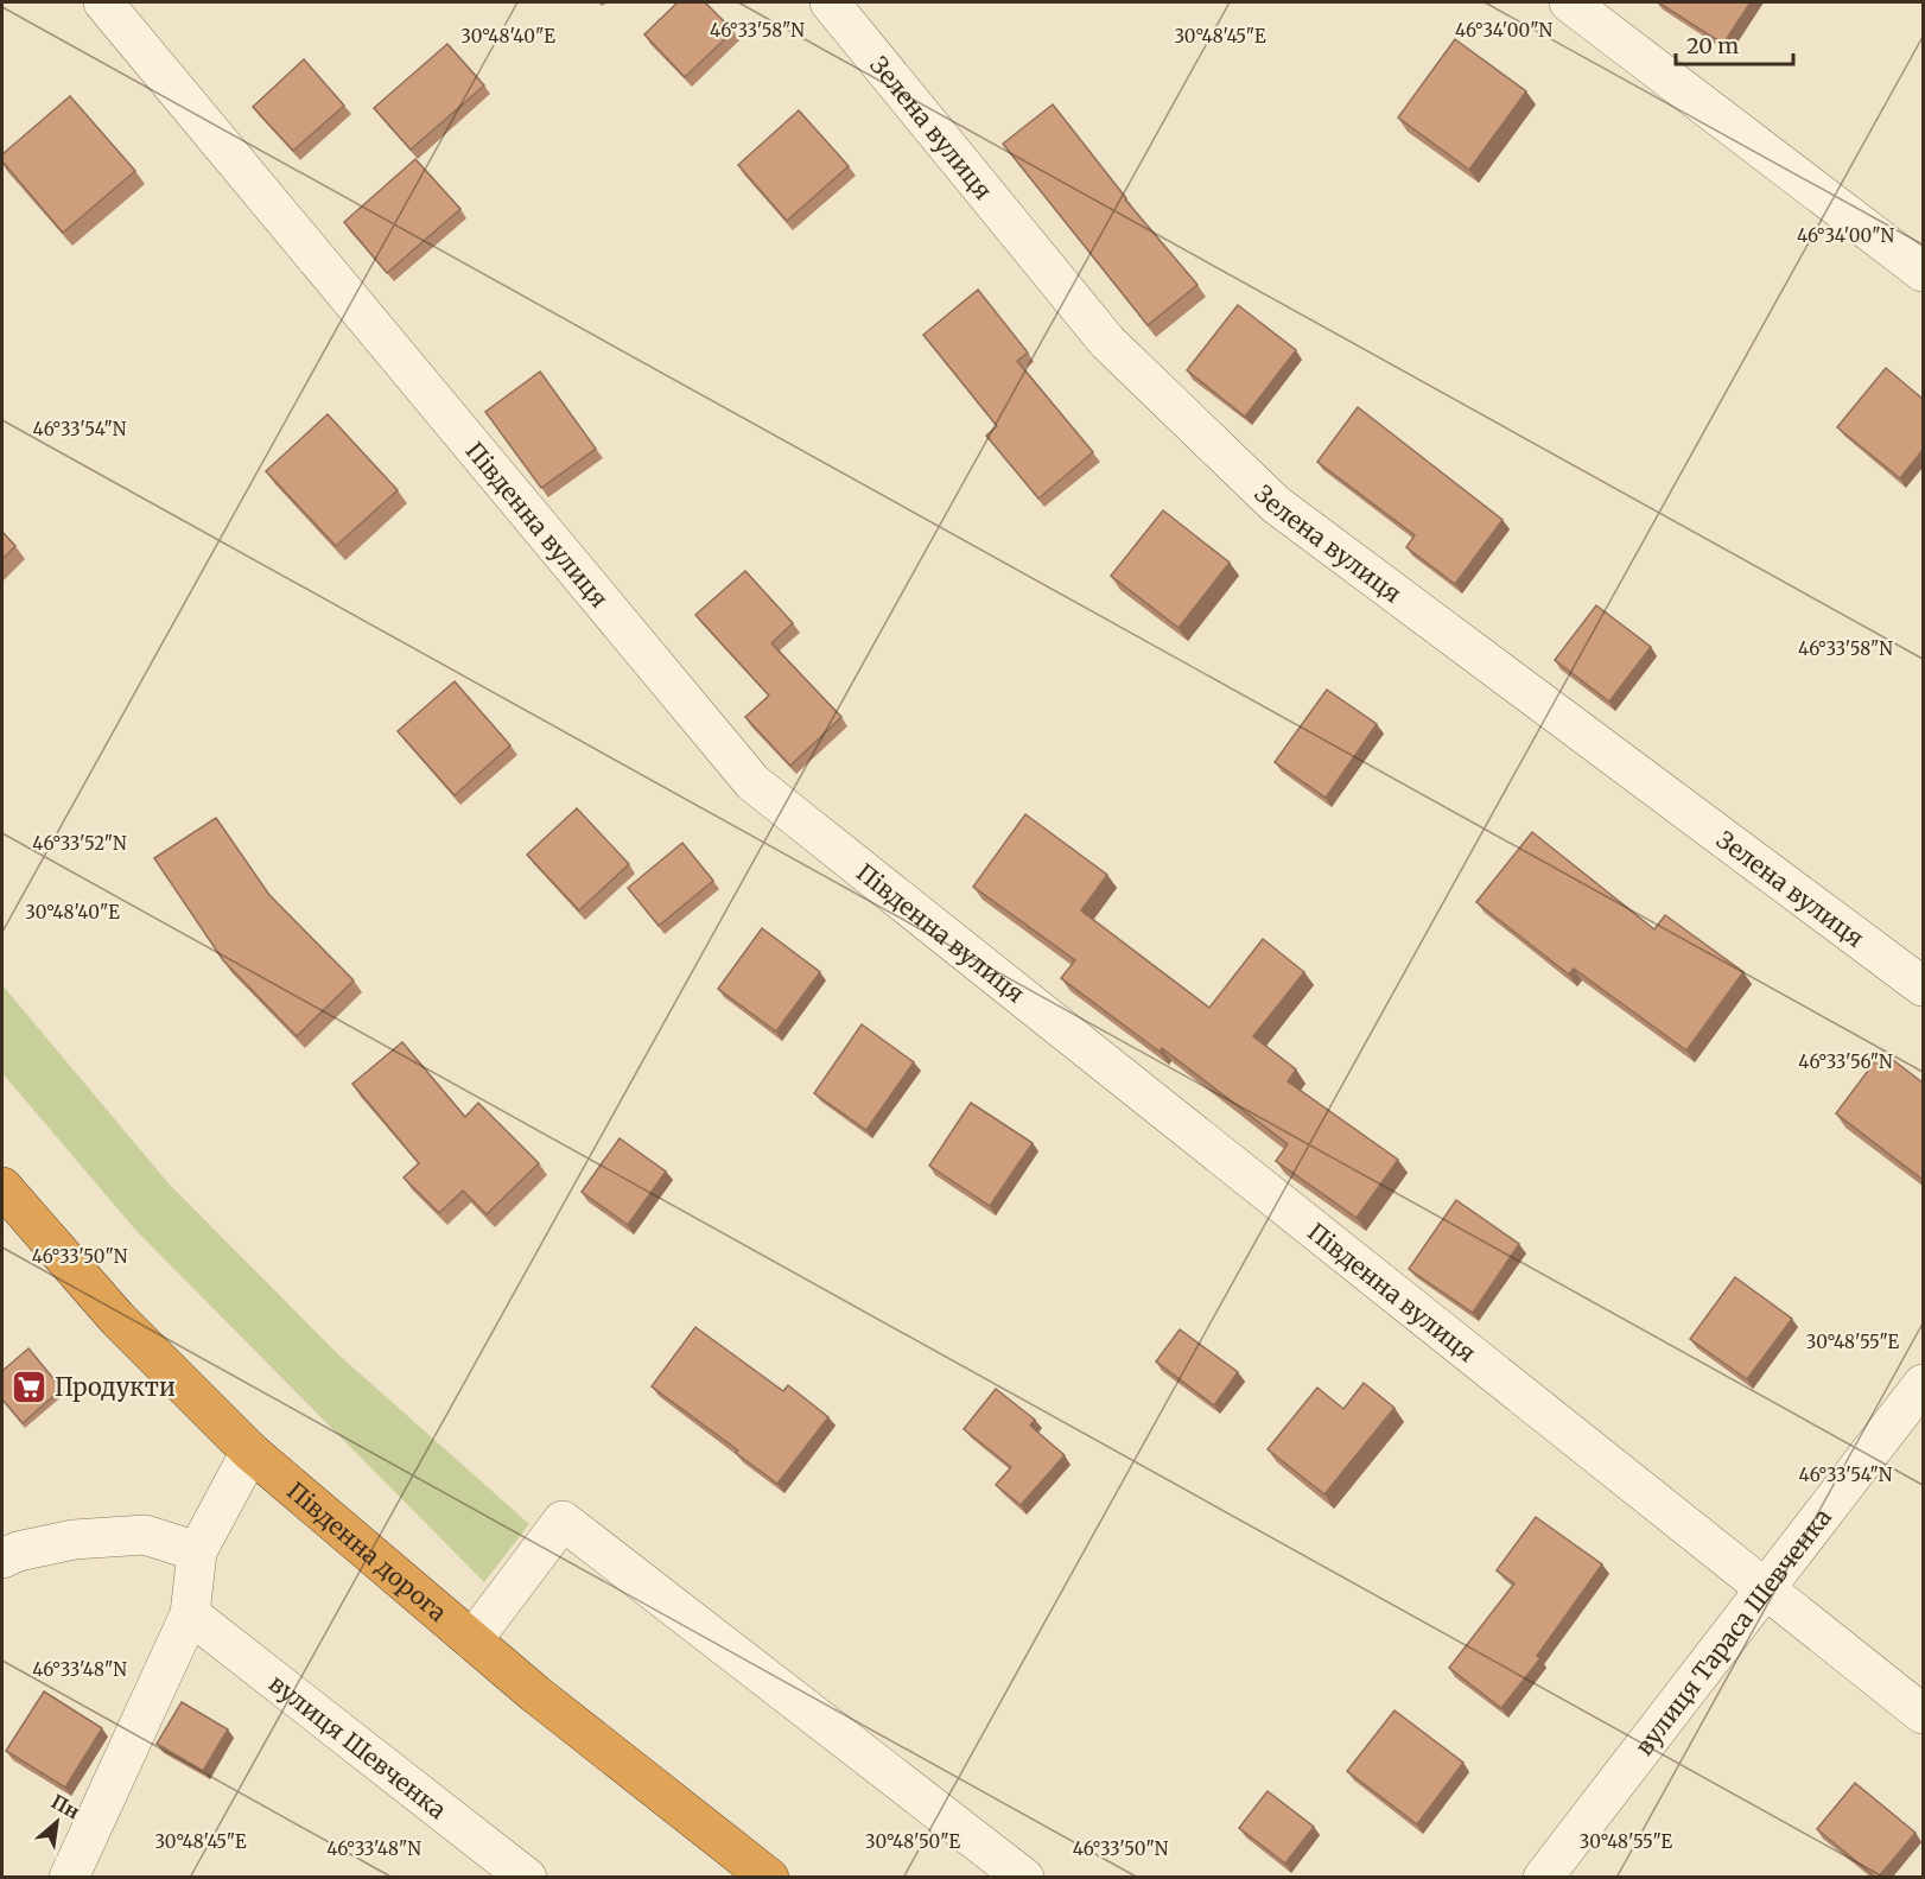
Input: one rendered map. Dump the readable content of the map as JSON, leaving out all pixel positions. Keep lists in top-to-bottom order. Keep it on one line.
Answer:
{"streets":{"highway":["Південна дорога"],"street":["Зелена вулиця","Південна вулиця","вулиця Тараса Шевченка","вулиця Шевченка"]},"crossings":[["Південна вулиця","вулиця Тараса Шевченка"]],"places":{"supermarket":["Продукти"]},"scale_bar":"20 m","north":"top right","coordinates":["46°33'58\"N","46°34'00\"N","30°48'40\"E","30°48'45\"E","46°33'54\"N","46°33'52\"N","46°33'56\"N","46°33'50\"N","30°48'55\"E","46°33'48\"N","30°48'50\"E"]}
